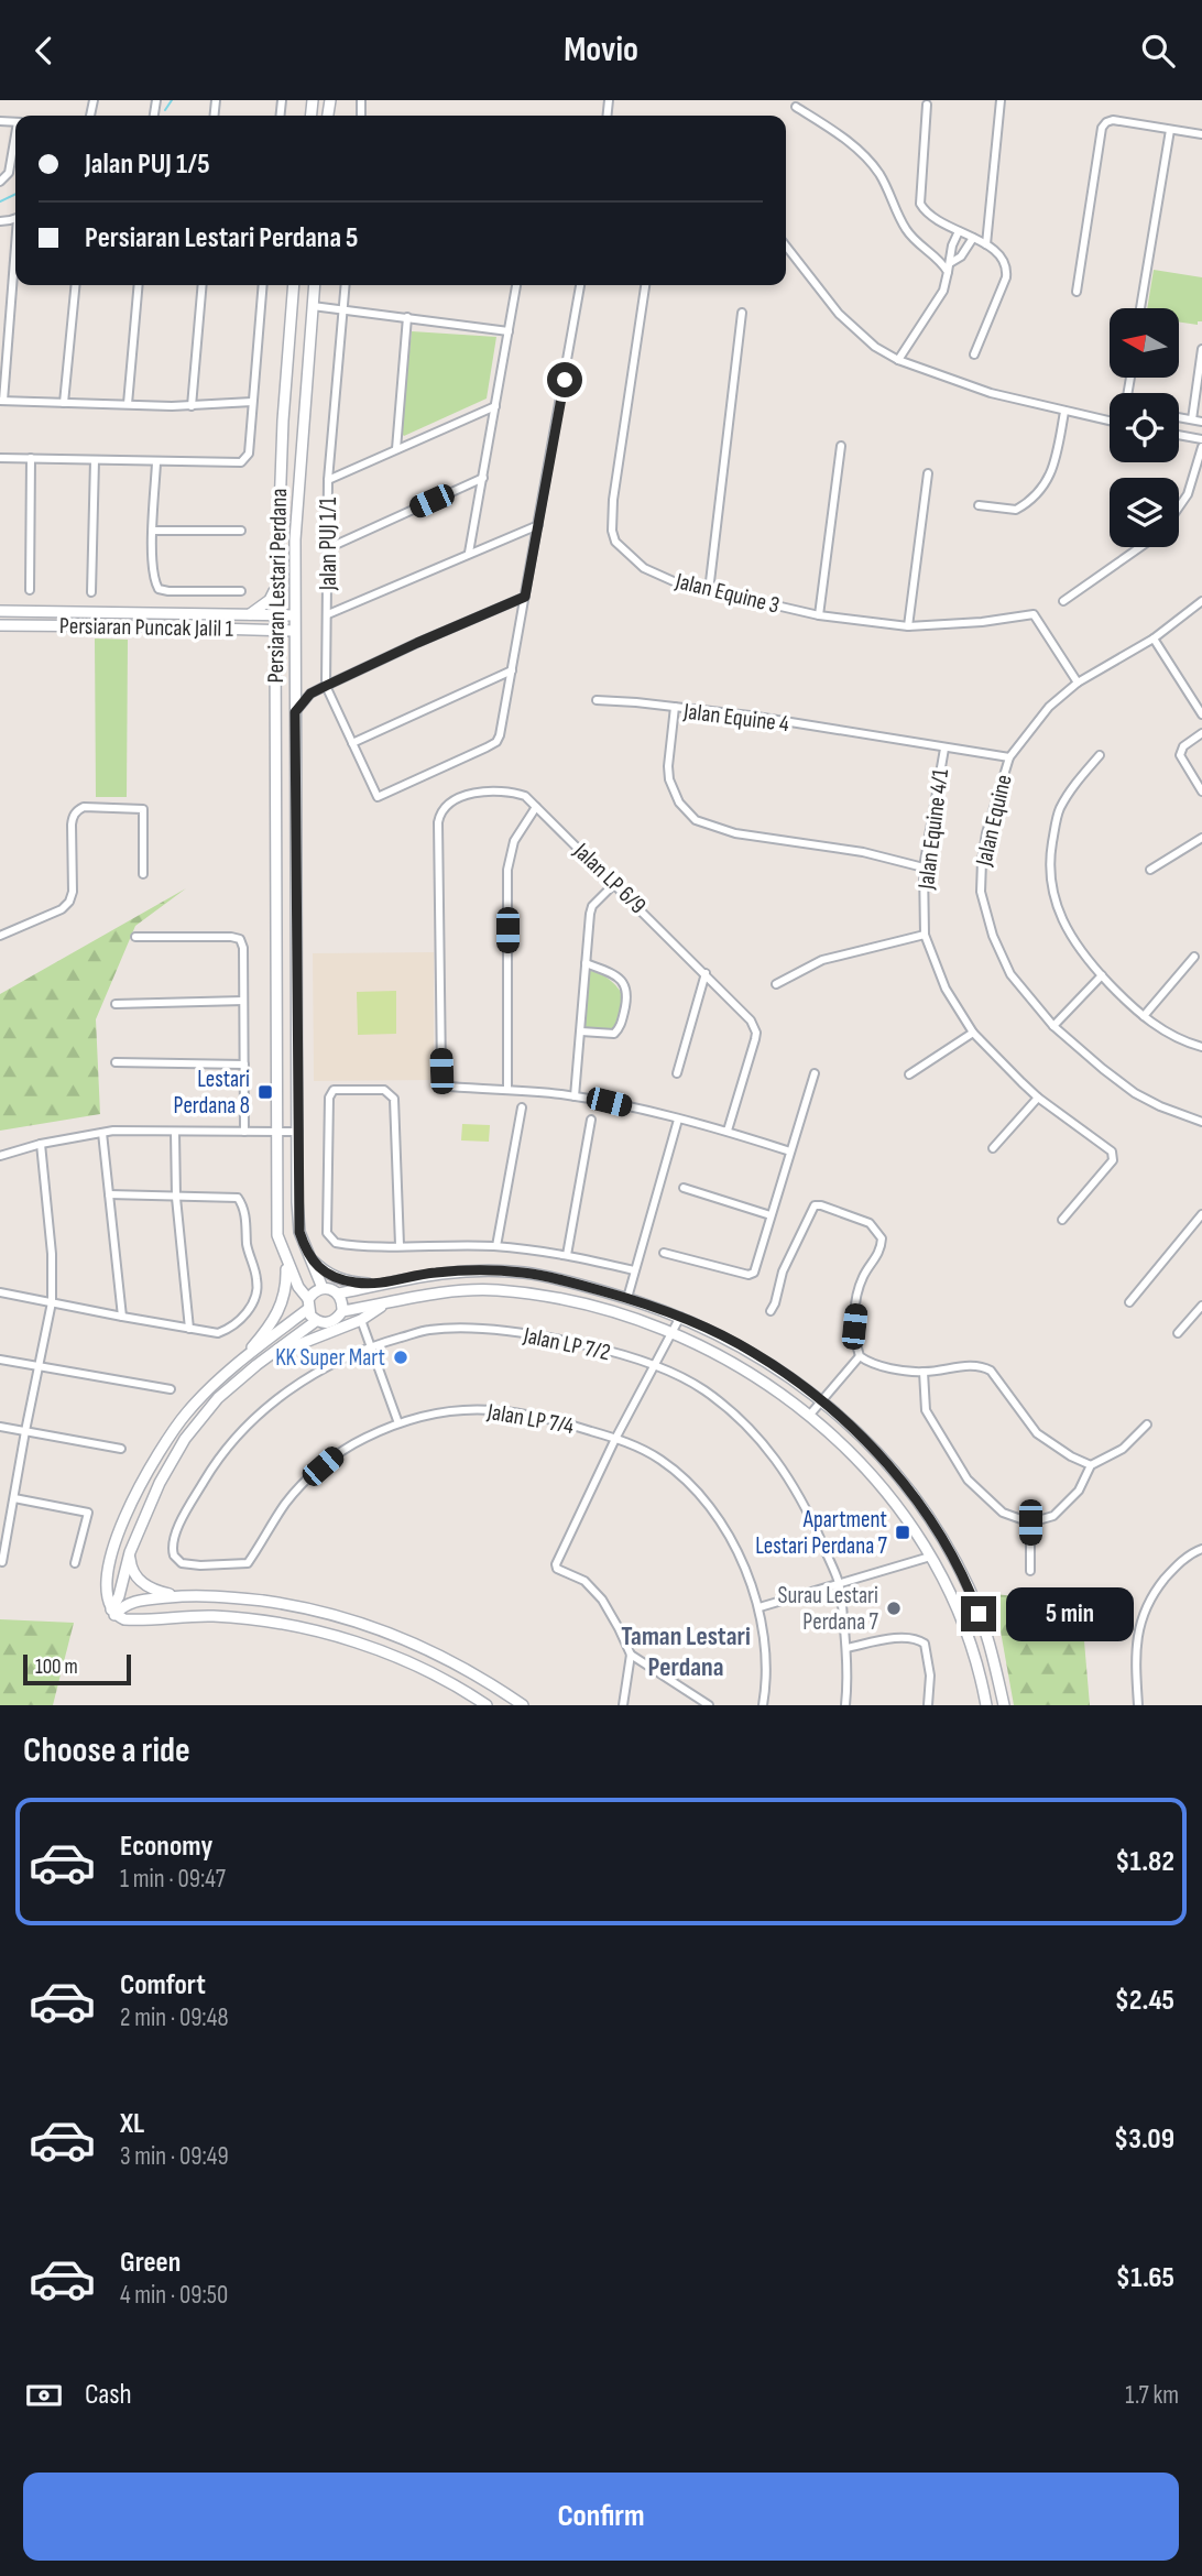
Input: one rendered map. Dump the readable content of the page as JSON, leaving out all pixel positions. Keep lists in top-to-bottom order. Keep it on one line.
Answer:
{"streets":{"main road":["Persiaran Lestari Perdana","Persiaran Puncak Jalil 1"],"street":["Jalan PUJ 1/1","Jalan Equine 3","Jalan Equine 4","Jalan Equine","Jalan Equine 4/1","Jalan LP 6/9","Jalan LP 7/2","Jalan LP 7/4"]},"crossings":[["Persiaran Lestari Perdana","Persiaran Puncak Jalil 1"],["Jalan Equine 3","Jalan Equine"],["Jalan Equine 4","Jalan Equine"],["Jalan Equine 4","Jalan Equine 4/1"],["Jalan LP 7/2","Jalan LP 7/4"]],"districts":["Taman Lestari Perdana"],"places":{"transit":["Lestari Perdana 8","Apartment Lestari Perdana 7"],"other":["KK Super Mart","Surau Lestari Perdana 7"]},"scale_bar":"100 m","north":"left","page":{"header":"Movio","banner":["Jalan PUJ 1/5","Persiaran Lestari Perdana 5"],"bubble":"5 min","scale":"100 m","heading":"Choose a ride","list":[{"name":"Economy","note":"1 min · 09:47","value":"$1.82"},{"name":"Comfort","note":"2 min · 09:48","value":"$2.45"},{"name":"XL","note":"3 min · 09:49","value":"$3.09"},{"name":"Green","note":"4 min · 09:50","value":"$1.65"}],"pay":["Cash","1.7 km"],"buttons":"Confirm"}}
